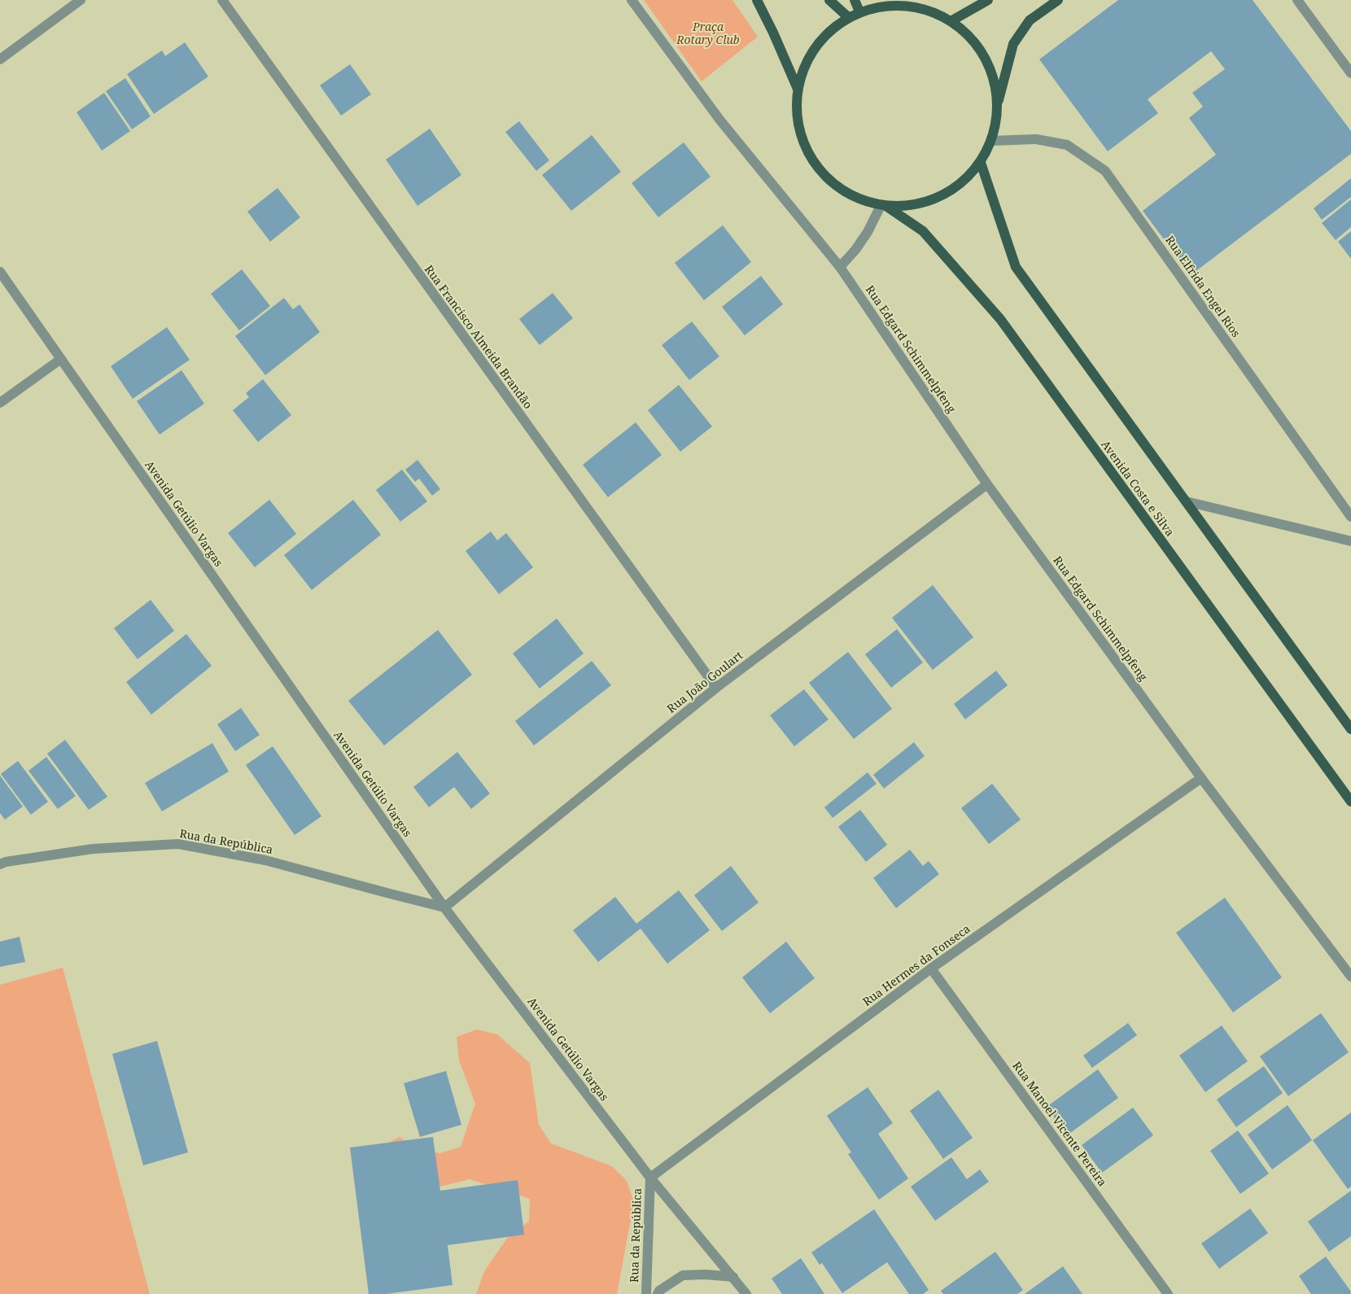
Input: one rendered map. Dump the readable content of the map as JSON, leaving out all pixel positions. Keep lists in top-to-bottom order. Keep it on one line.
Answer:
{"streets":{"main road":["Avenida Costa e Silva"],"street":["Rua Elfrida Engel Rios","Rua Francisco Almeida Brandão","Rua Edgard Schimmelpfeng","Avenida Getúlio Vargas","Rua João Goulart","Rua da República","Rua Hermes da Fonseca","Rua Manoel Vicente Pereira"]},"crossings":[["Rua Elfrida Engel Rios","Avenida Costa e Silva"],["Rua Francisco Almeida Brandão","Rua João Goulart"],["Rua Edgard Schimmelpfeng","Rua João Goulart"],["Rua Edgard Schimmelpfeng","Rua Hermes da Fonseca"],["Avenida Getúlio Vargas","Rua João Goulart"],["Avenida Getúlio Vargas","Rua da República"],["Avenida Getúlio Vargas","Rua Hermes da Fonseca"],["Rua João Goulart","Rua da República"],["Rua da República","Rua Hermes da Fonseca"],["Rua Hermes da Fonseca","Rua Manoel Vicente Pereira"]],"parks":["Praça Rotary Club"]}
